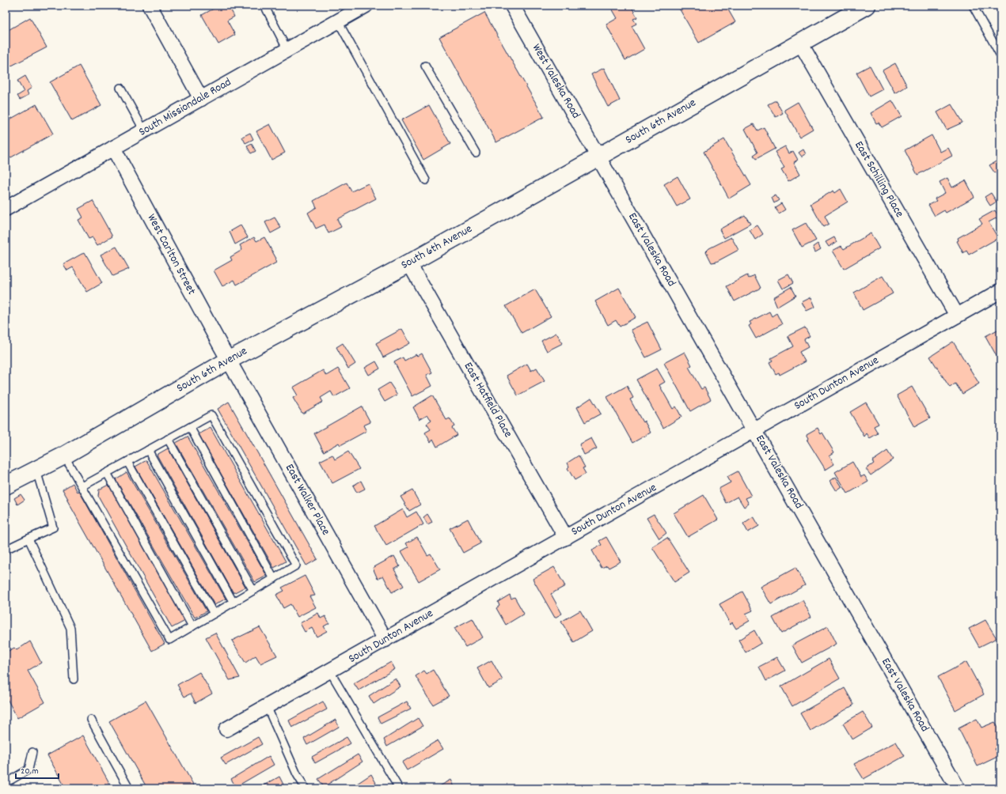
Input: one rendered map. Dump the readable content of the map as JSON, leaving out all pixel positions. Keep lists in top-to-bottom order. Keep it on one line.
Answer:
{"streets":{"street":["West Valeska Road","South Missiondale Road","South 6th Avenue","East Schilling Place","East Valeska Road","West Carlton Street","South Dunton Avenue","East Hatfield Place","East Walker Place"]},"crossings":[["West Valeska Road","South 6th Avenue"],["West Valeska Road","East Valeska Road"],["South Missiondale Road","West Carlton Street"],["South 6th Avenue","East Schilling Place"],["South 6th Avenue","East Valeska Road"],["South 6th Avenue","West Carlton Street"],["South 6th Avenue","East Hatfield Place"],["South 6th Avenue","East Walker Place"],["East Schilling Place","South Dunton Avenue"],["East Valeska Road","South Dunton Avenue"],["West Carlton Street","East Walker Place"],["South Dunton Avenue","East Hatfield Place"],["South Dunton Avenue","East Walker Place"]],"scale_bar":"20 m"}
